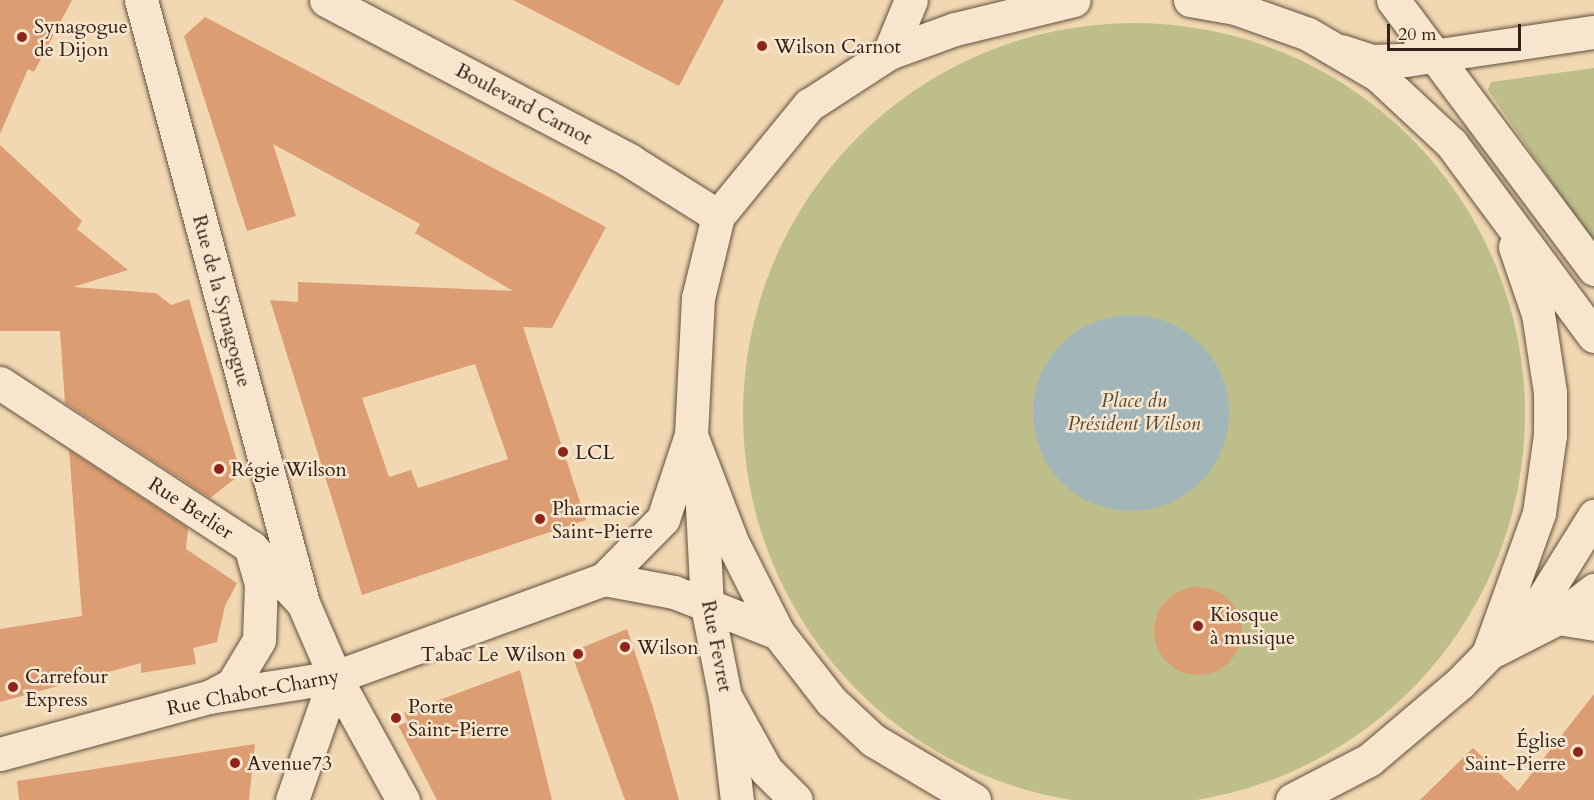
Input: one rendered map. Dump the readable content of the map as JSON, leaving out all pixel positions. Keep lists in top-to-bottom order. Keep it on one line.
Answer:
{"streets":{"street":["Boulevard Carnot","Rue de la Synagogue","Rue Berlier","Rue Fevret","Rue Chabot-Charny"]},"crossings":[["Rue de la Synagogue","Rue Berlier"],["Rue Berlier","Rue Chabot-Charny"]],"parks":["Place du Président Wilson"],"places":["Synagogue de Dijon","Wilson Carnot","LCL","Régie Wilson","Pharmacie Saint-Pierre","Kiosque à musique","Wilson","Tabac Le Wilson","Carrefour Express","Porte Saint-Pierre","Église Saint-Pierre","Avenue73"],"scale_bar":"20 m"}
